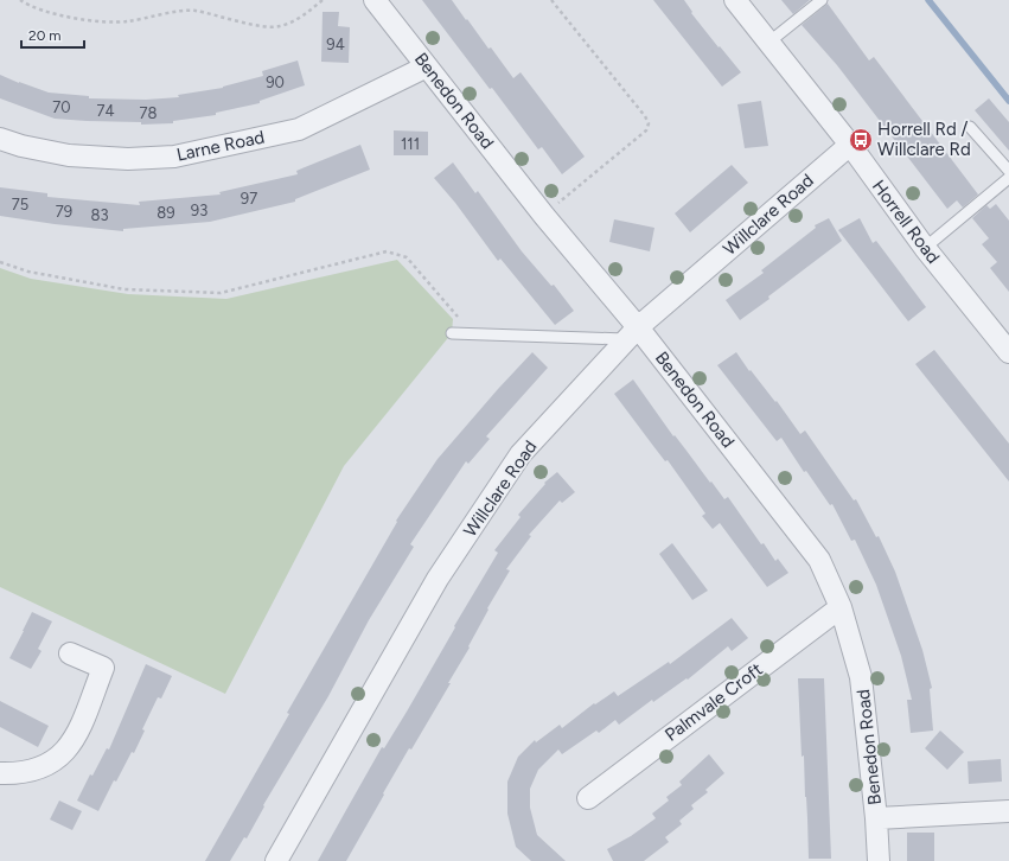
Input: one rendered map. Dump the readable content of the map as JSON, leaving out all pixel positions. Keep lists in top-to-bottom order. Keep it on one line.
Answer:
{"streets":{"street":["Benedon Road","Larne Road","Willclare Road","Horrell Road","Palmvale Croft"]},"crossings":[["Benedon Road","Larne Road"],["Benedon Road","Willclare Road"],["Benedon Road","Palmvale Croft"],["Willclare Road","Horrell Road"]],"places":{"bus stop":["Horrell Rd / Willclare Rd"]},"house_numbers":["94","90","70","74","78","111","97","75","93","79","89","83"],"scale_bar":"20 m"}
